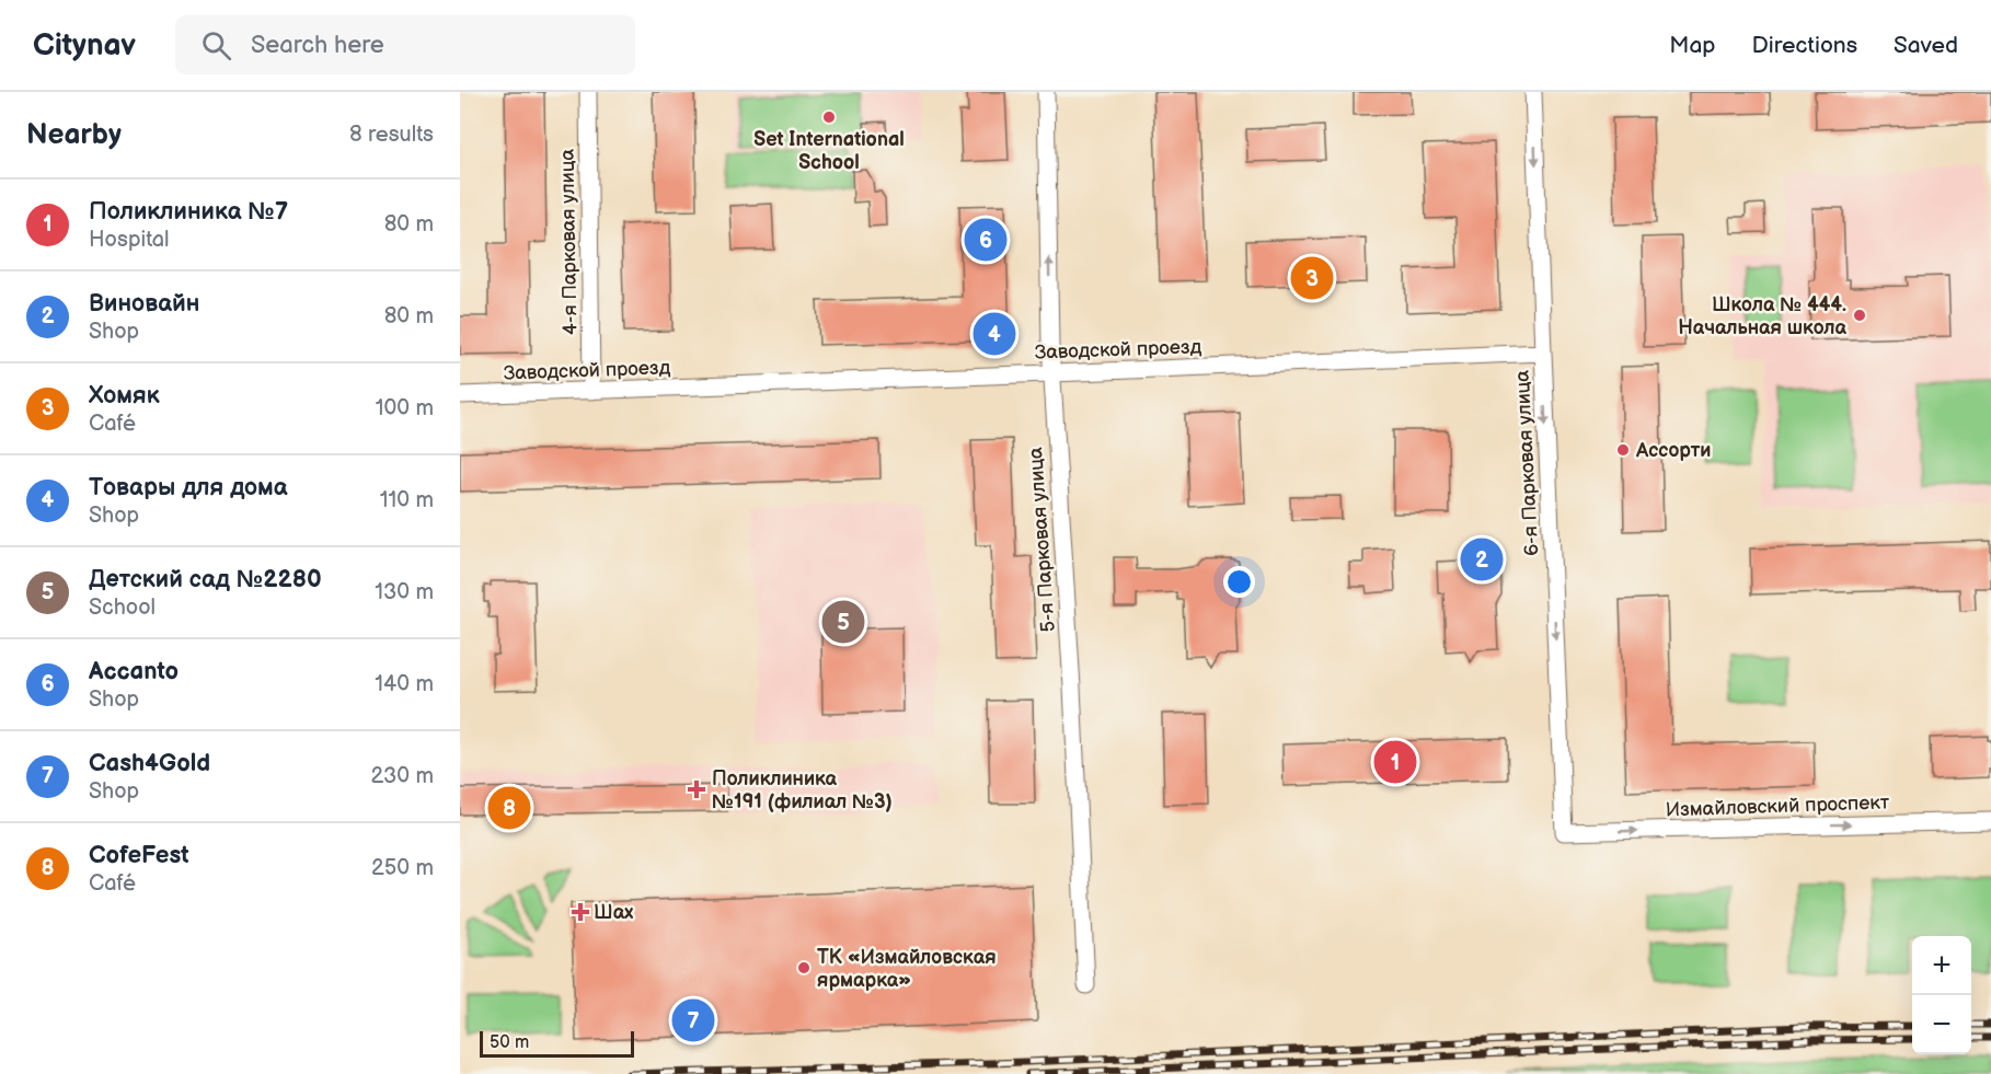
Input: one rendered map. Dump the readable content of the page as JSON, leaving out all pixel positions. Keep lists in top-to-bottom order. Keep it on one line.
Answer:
{"streets":{"street":["4-я Парковая улица","Заводской проезд","6-я Парковая улица","5-я Парковая улица","Измайловский проспект"]},"crossings":[["4-я Парковая улица","Заводской проезд"],["Заводской проезд","6-я Парковая улица"],["Заводской проезд","5-я Парковая улица"],["6-я Парковая улица","Измайловский проспект"]],"one_way":["6-я Парковая улица","Измайловский проспект"],"places":{"other":["Set International School","Школа № 444. Начальная школа","Ассорти","ТК «Измайловская ярмарка»"],"health":["Поликлиника №191 (филиал №3)","Шах"]},"scale_bar":"50 m","page":{"header":"Citynav","search":"Search here","nav":["Map","Directions","Saved"],"heading":["Nearby","8 results"],"list":[{"mark":"1","name":"Поликлиника №7","note":"Hospital","value":"80 m"},{"mark":"2","name":"Виновайн","note":"Shop","value":"80 m"},{"mark":"3","name":"Хомяк","note":"Café","value":"100 m"},{"mark":"4","name":"Товары для дома","note":"Shop","value":"110 m"},{"mark":"5","name":"Детский сад №2280","note":"School","value":"130 m"},{"mark":"6","name":"Accanto","note":"Shop","value":"140 m"},{"mark":"7","name":"Cash4Gold","note":"Shop","value":"230 m"},{"mark":"8","name":"CofeFest","note":"Café","value":"250 m"}],"pins":["6","3","4","2","5","1","8","7"],"map_buttons":["+","−"],"scale":"50 m"}}
